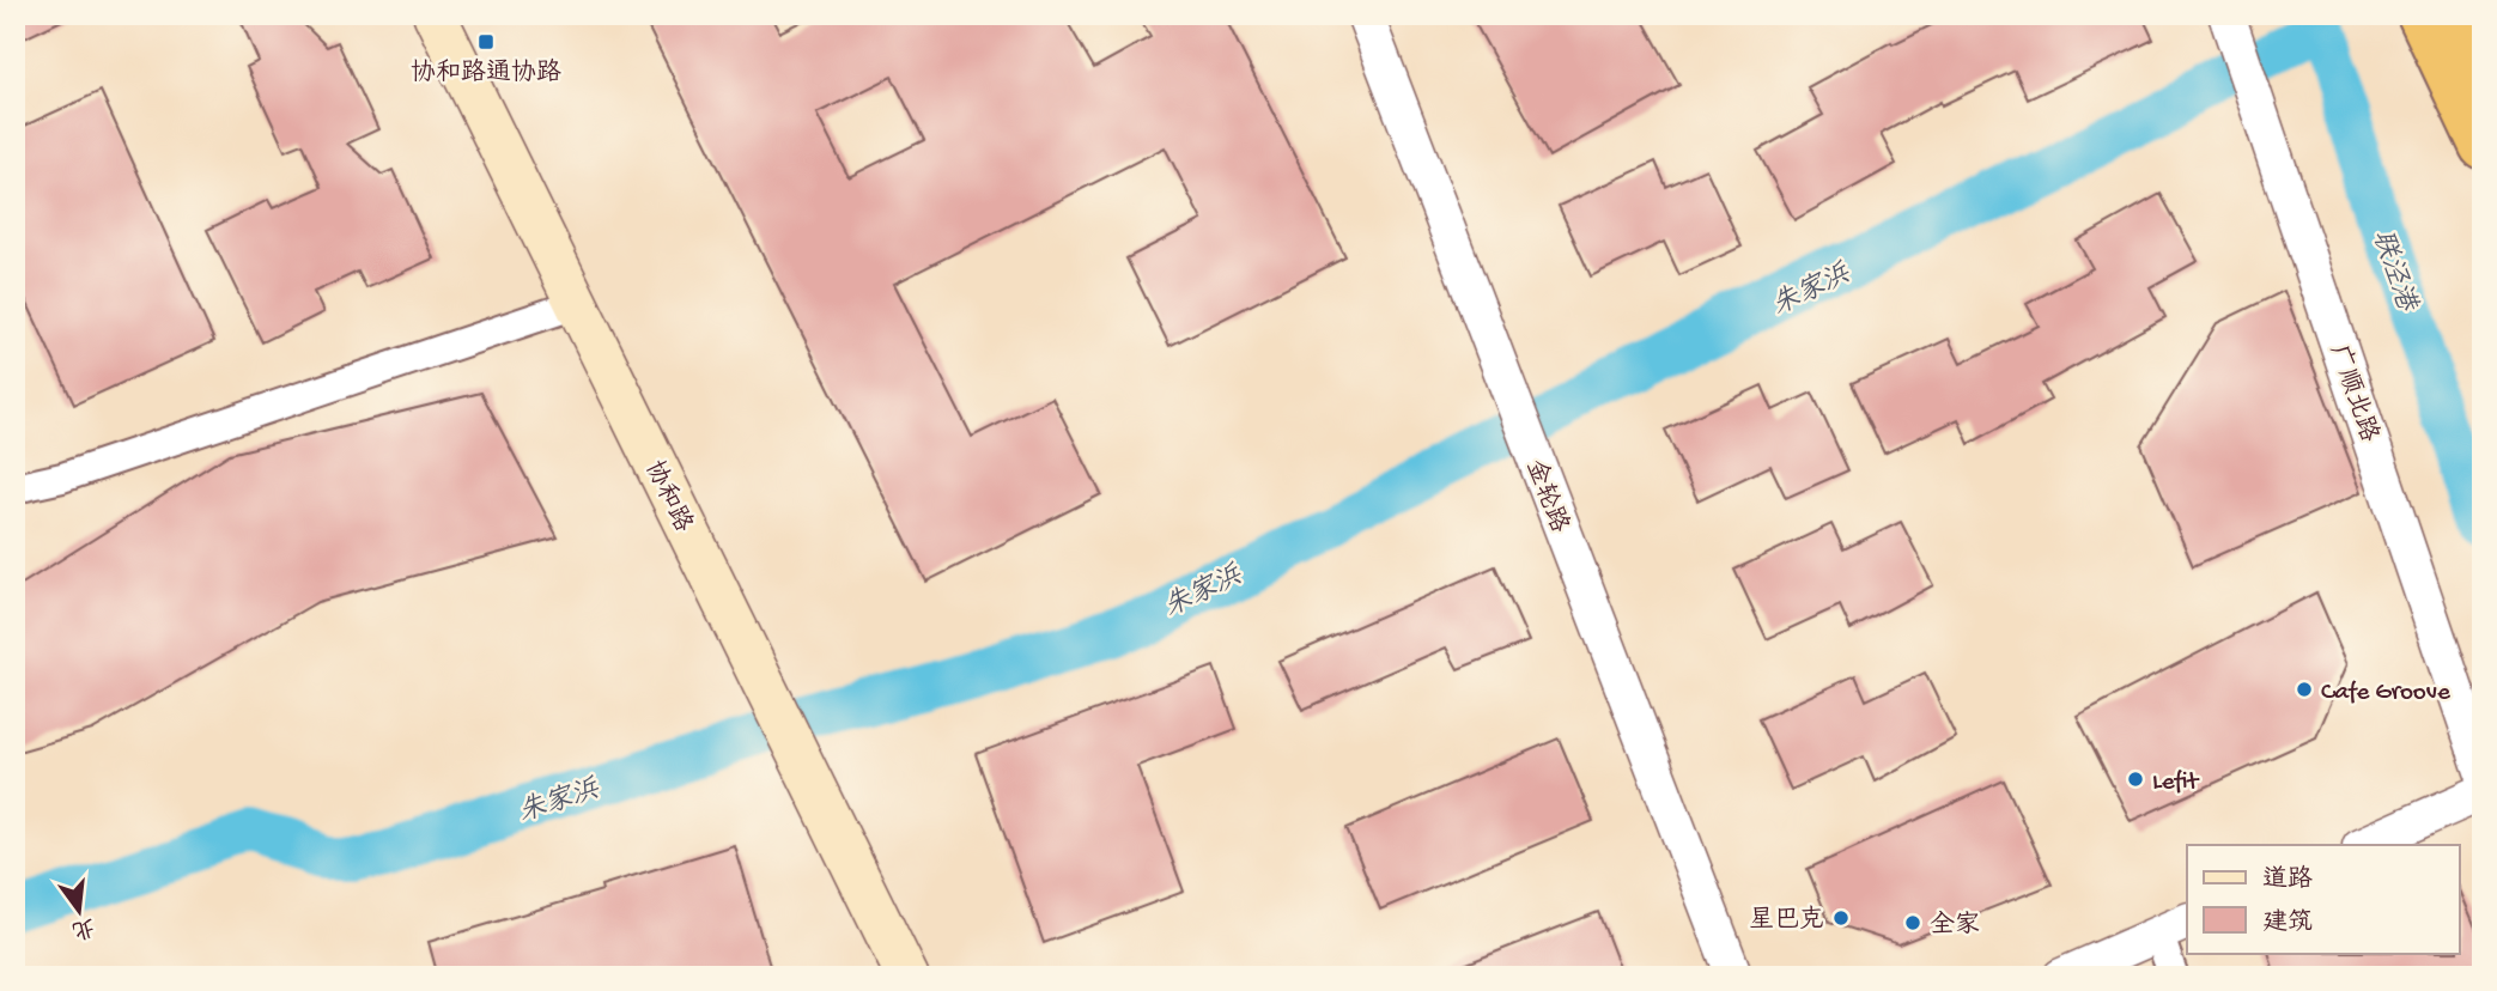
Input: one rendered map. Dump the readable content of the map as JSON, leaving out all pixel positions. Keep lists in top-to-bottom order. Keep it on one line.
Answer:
{"streets":{"main road":["协和路"],"street":["广顺北路","金轮路"]},"water":["联泾港","朱家浜"],"places":{"transit":["协和路通协路"],"other":["Cafe Groove","Lefit","星巴克","全家"]},"legend":["道路","建筑"],"north":"bottom"}
